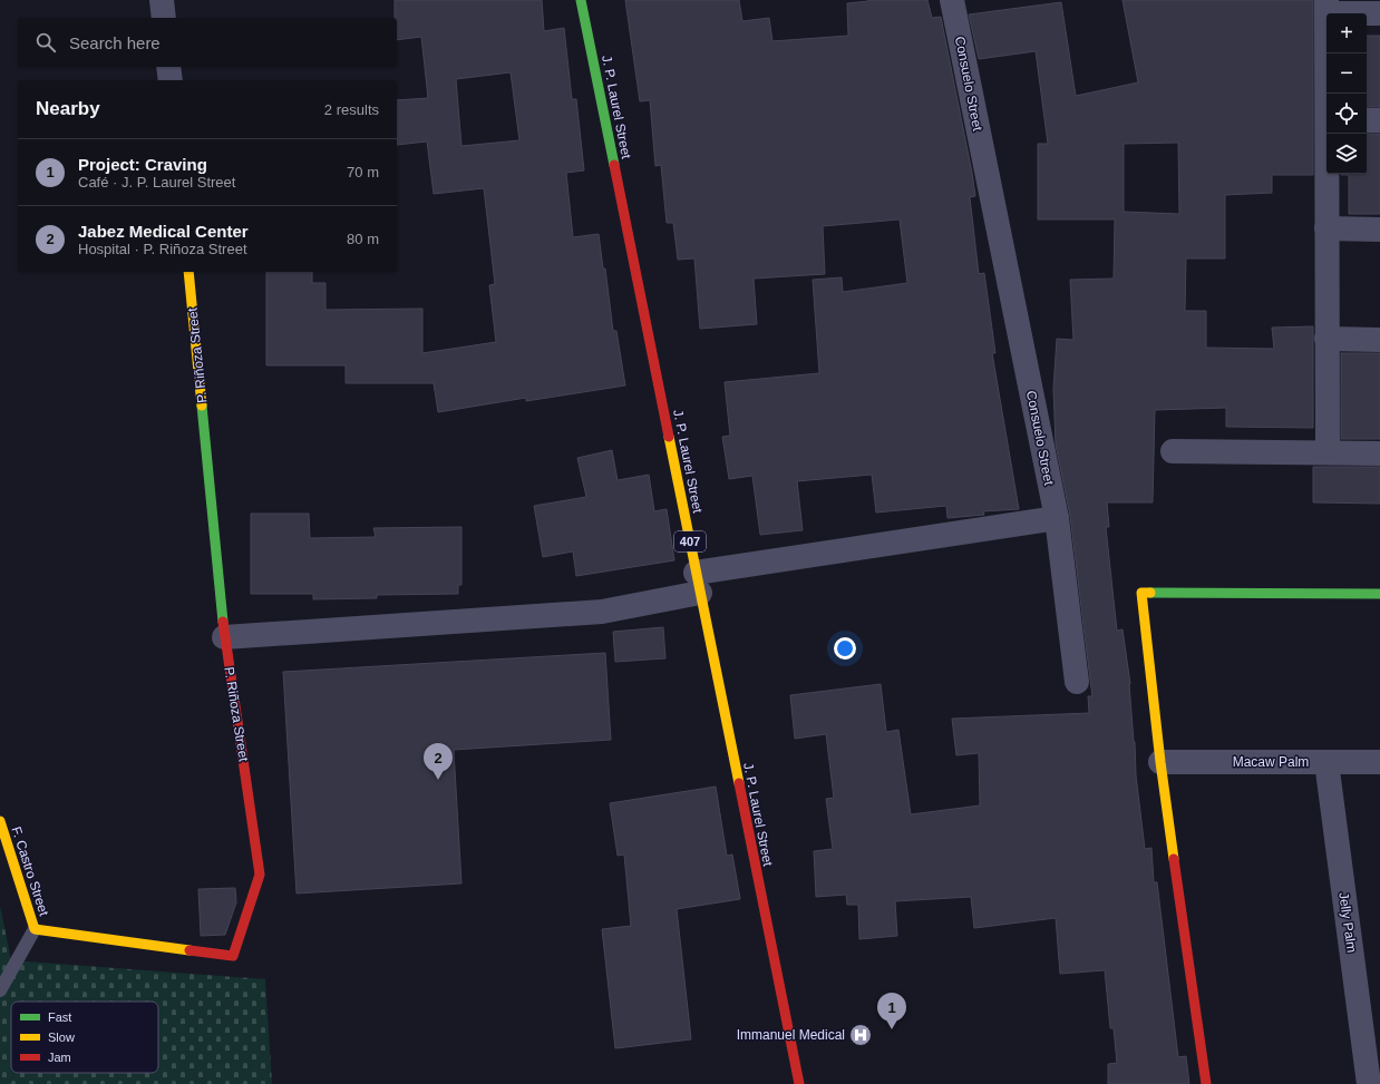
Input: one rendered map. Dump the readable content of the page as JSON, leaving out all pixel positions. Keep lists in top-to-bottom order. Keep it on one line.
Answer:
{"streets":{"street":["Consuelo Street","J. P. Laurel Street","P. Riñoza Street","407","Macaw Palm","F. Castro Street","Jelly Palm"]},"crossings":[["P. Riñoza Street","F. Castro Street"],["Macaw Palm","Jelly Palm"]],"places":{"hospital":["Immanuel Medical"]},"legend":["Fast","Slow","Jam"],"page":{"map_buttons":["+","−"],"search":"Search here","heading":["Nearby","2 results"],"list":[{"mark":"1","name":"Project: Craving","note":"Café · J. P. Laurel Street","value":"70 m"},{"mark":"2","name":"Jabez Medical Center","note":"Hospital · P. Riñoza Street","value":"80 m"}],"pins":["2","1"]}}
